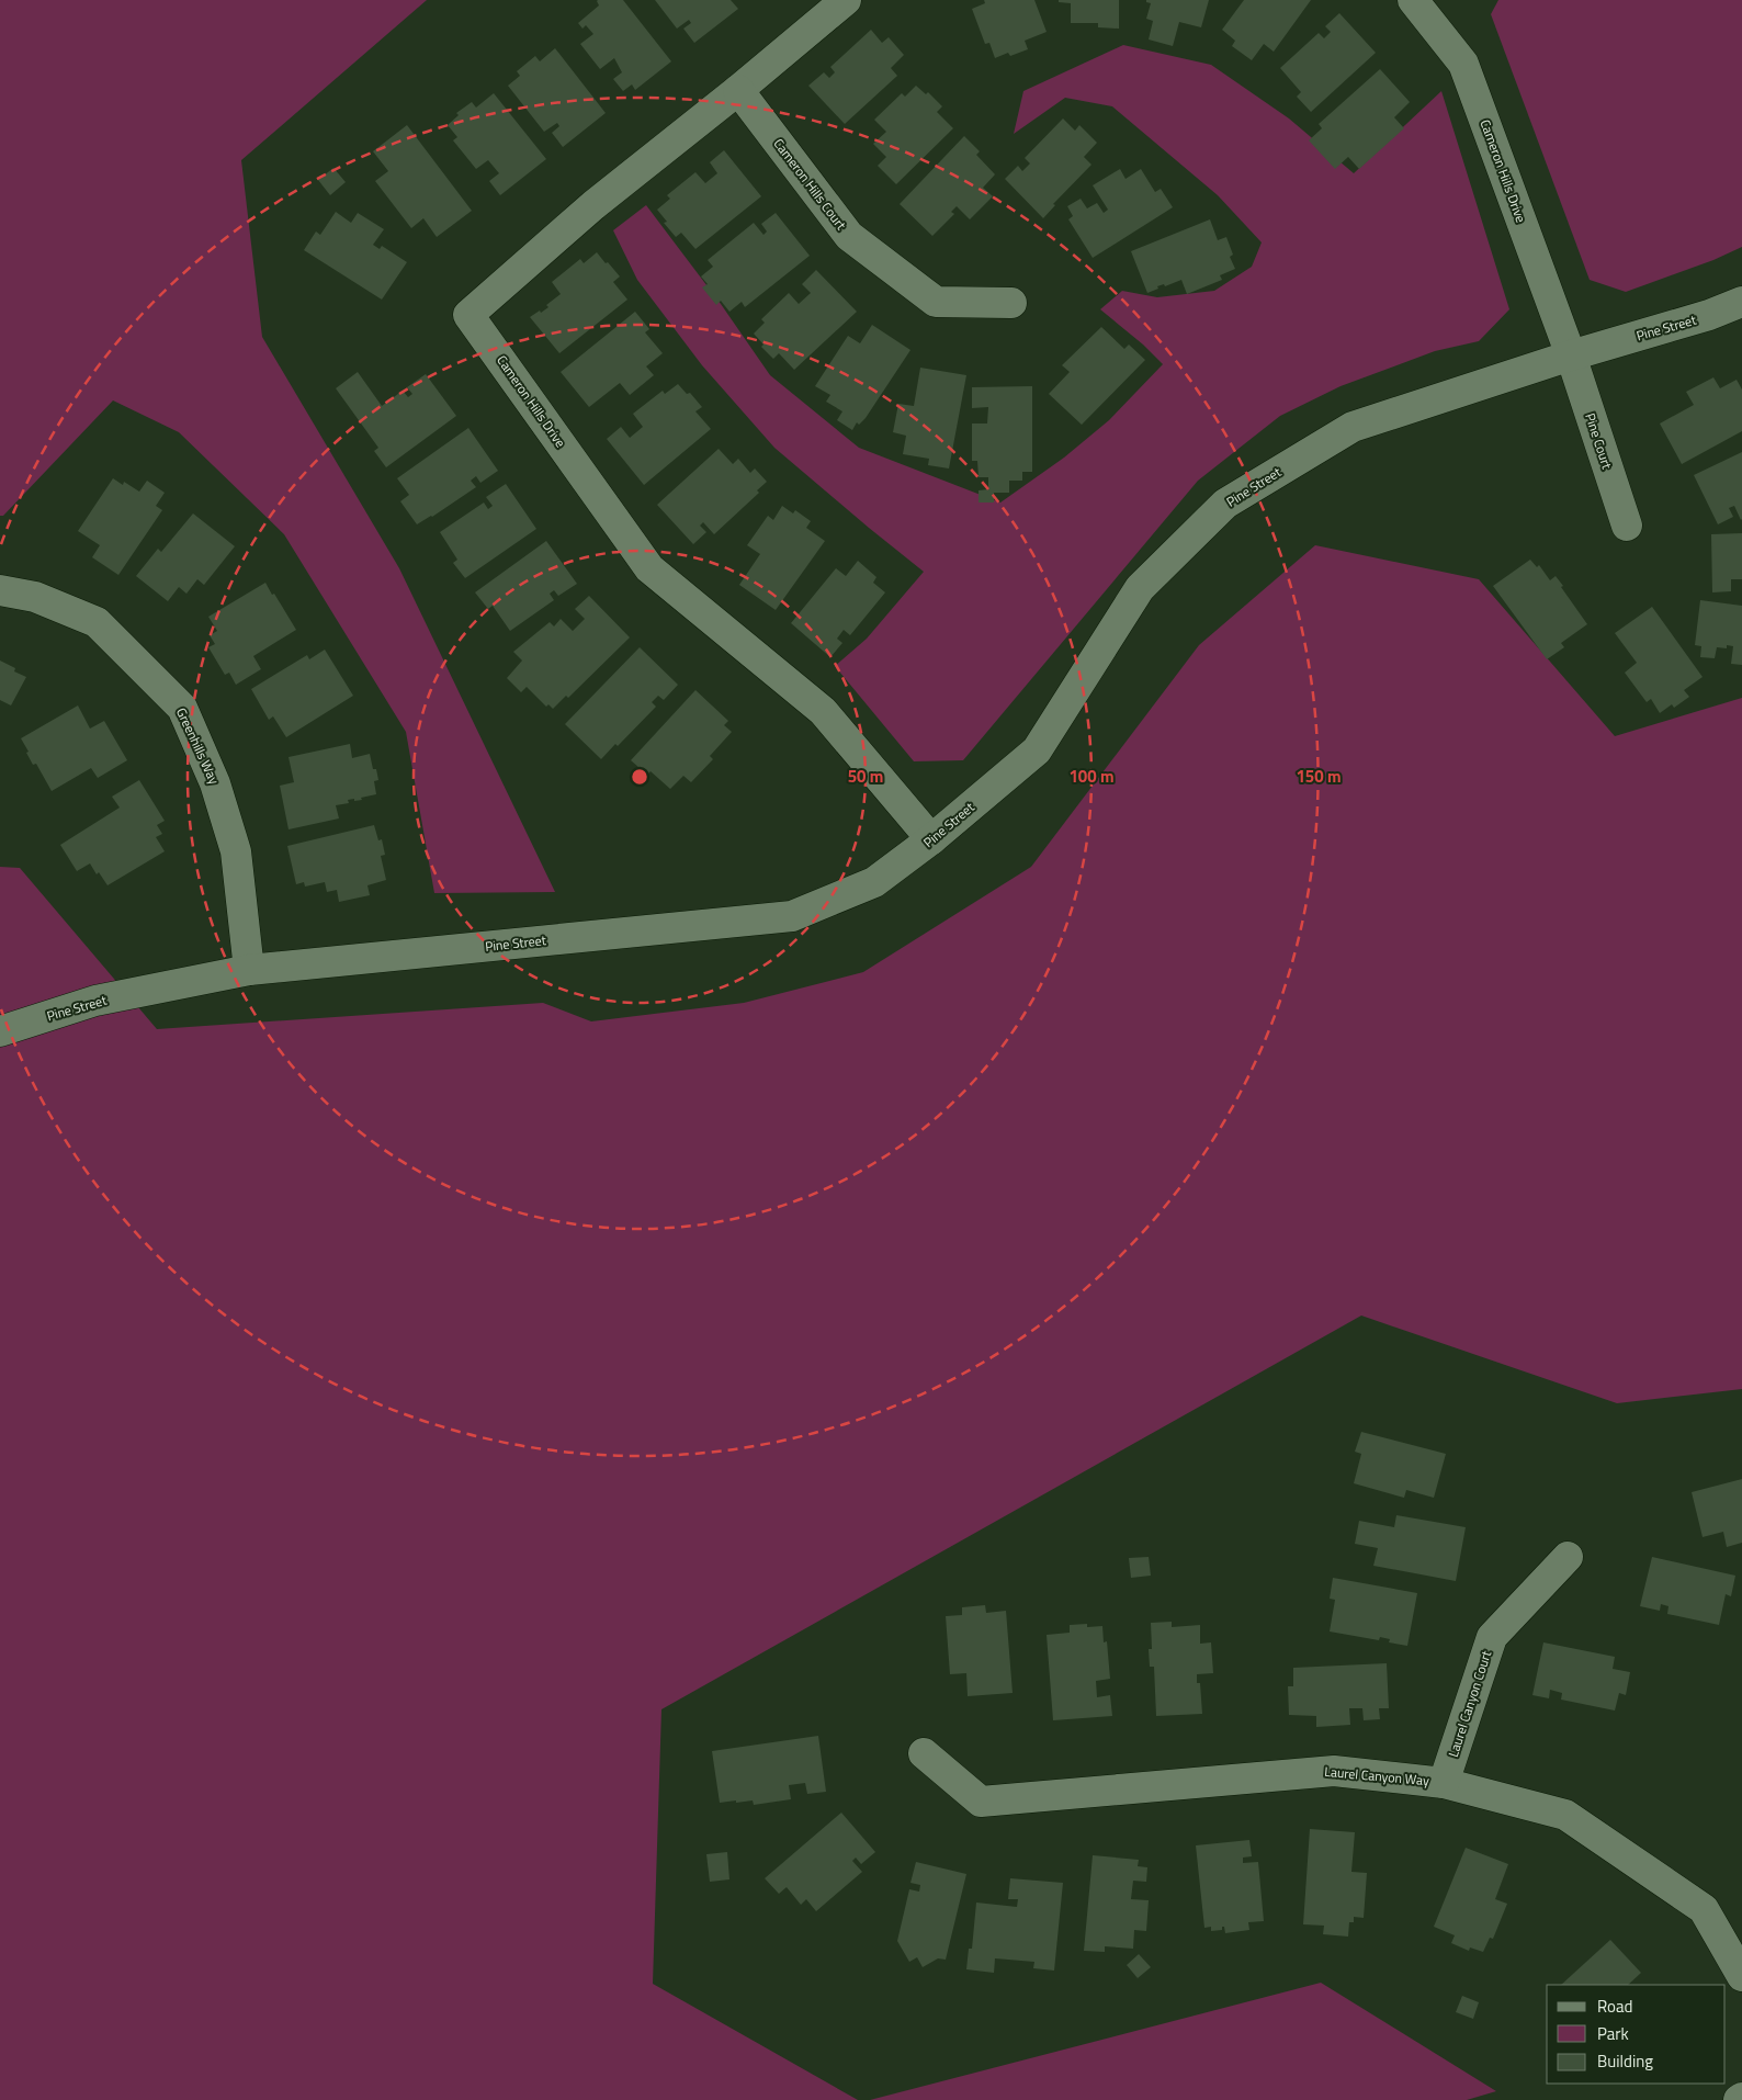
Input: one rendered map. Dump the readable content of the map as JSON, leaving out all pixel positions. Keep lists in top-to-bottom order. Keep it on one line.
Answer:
{"streets":{"street":["Cameron Hills Drive","Cameron Hills Court","Pine Street","Pine Court","Greenhills Way","Laurel Canyon Court","Laurel Canyon Way"]},"crossings":[["Cameron Hills Drive","Cameron Hills Court"],["Cameron Hills Drive","Pine Street"],["Cameron Hills Drive","Pine Court"],["Pine Street","Pine Court"],["Pine Street","Greenhills Way"],["Laurel Canyon Court","Laurel Canyon Way"]],"legend":["Road","Park","Building"],"rings":["50 m","100 m","150 m"]}
